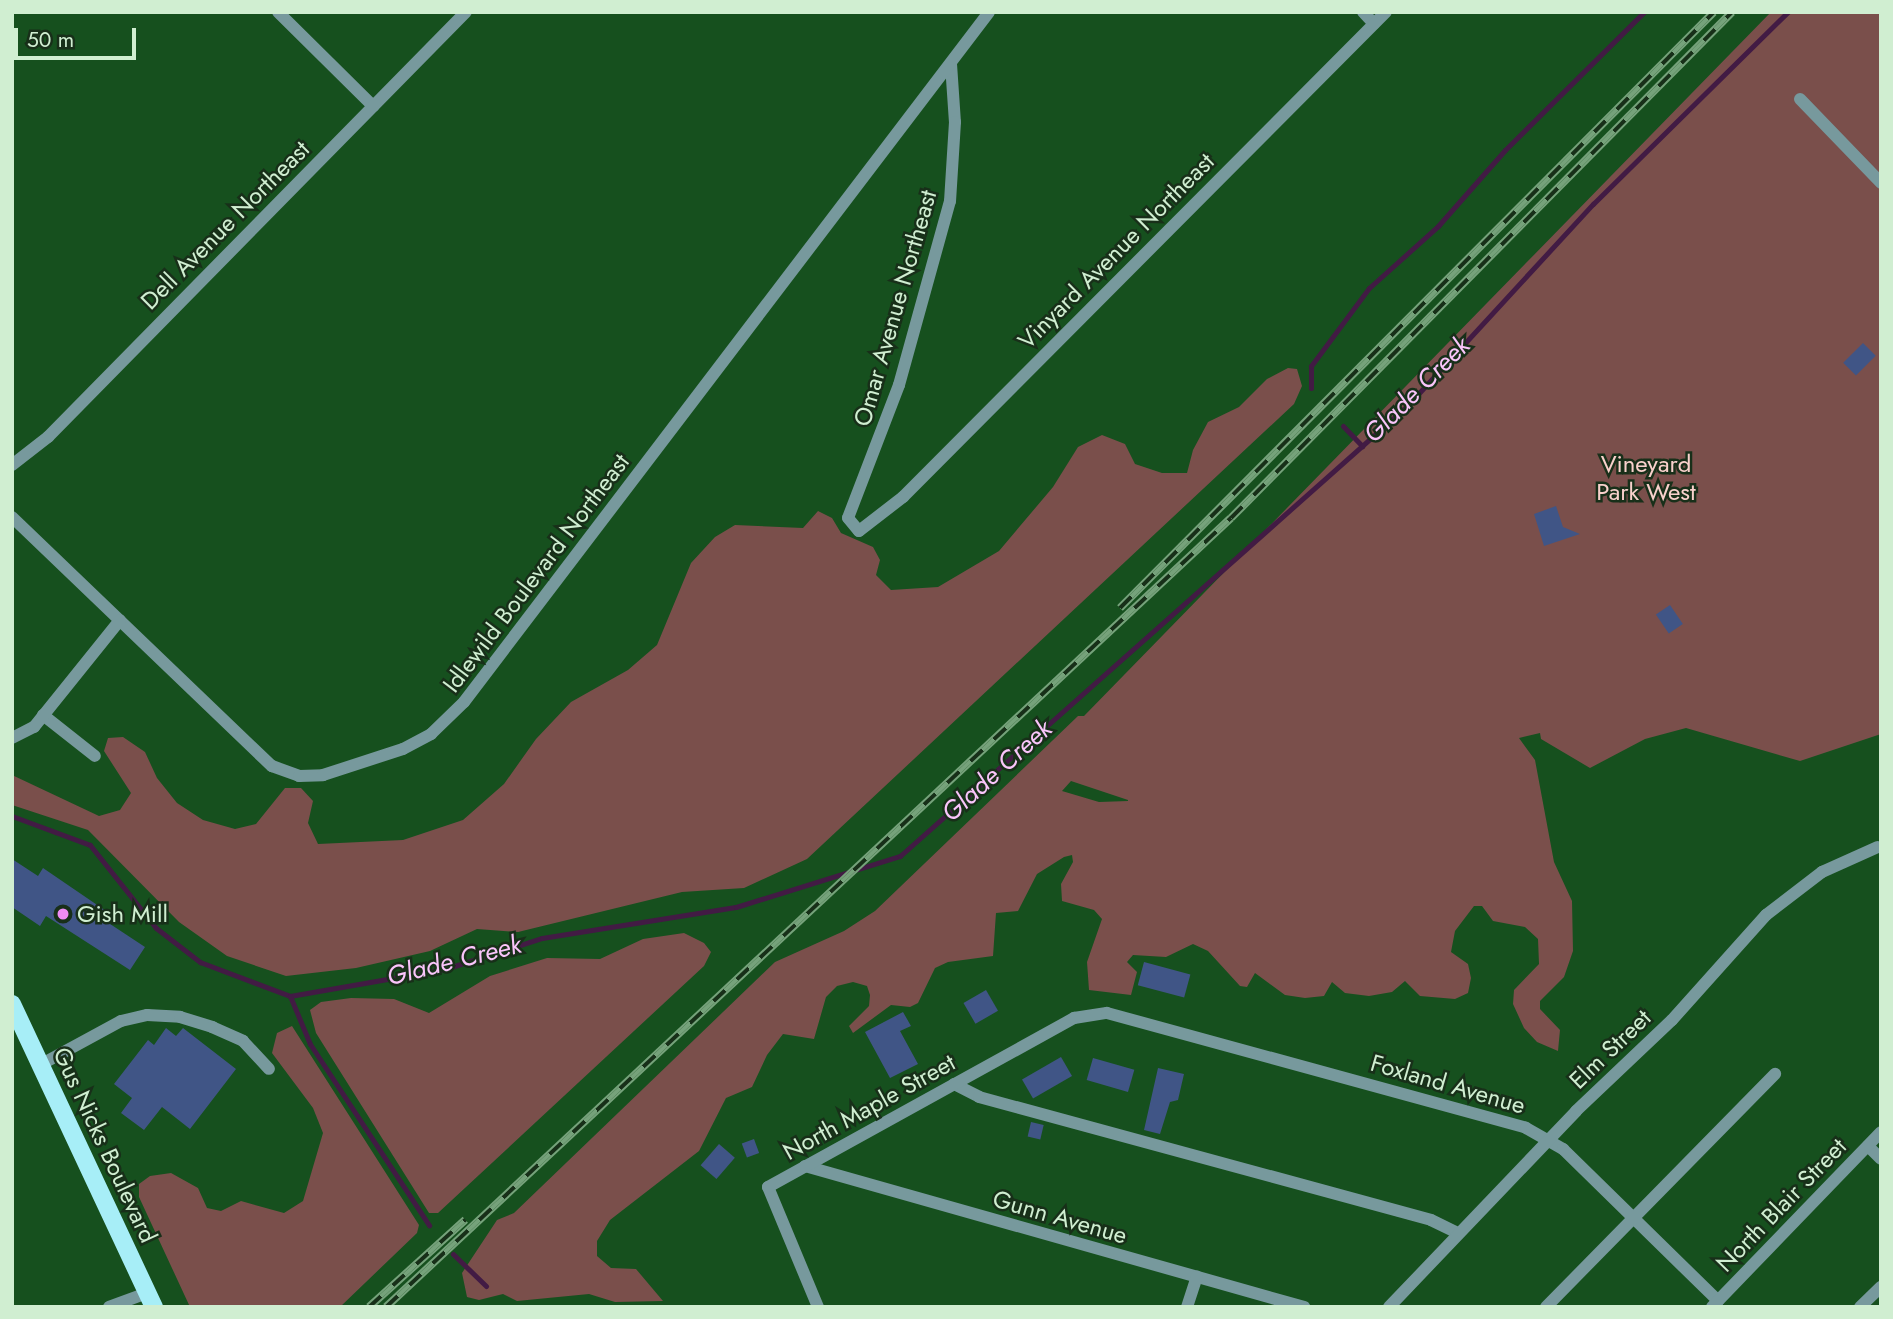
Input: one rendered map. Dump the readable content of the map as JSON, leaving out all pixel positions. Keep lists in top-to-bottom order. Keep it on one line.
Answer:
{"streets":{"main road":["Gus Nicks Boulevard"],"street":["Dell Avenue Northeast","Vinyard Avenue Northeast","Omar Avenue Northeast","Idlewild Boulevard Northeast","Elm Street","Foxland Avenue","North Maple Street","North Blair Street","Gunn Avenue"]},"crossings":[["Vinyard Avenue Northeast","Omar Avenue Northeast"],["Omar Avenue Northeast","Idlewild Boulevard Northeast"],["Elm Street","Foxland Avenue"],["Foxland Avenue","North Maple Street"],["Foxland Avenue","North Blair Street"],["North Maple Street","Gunn Avenue"]],"water":["Glade Creek"],"parks":["Vineyard Park West"],"places":["Gish Mill"],"scale_bar":"50 m"}
